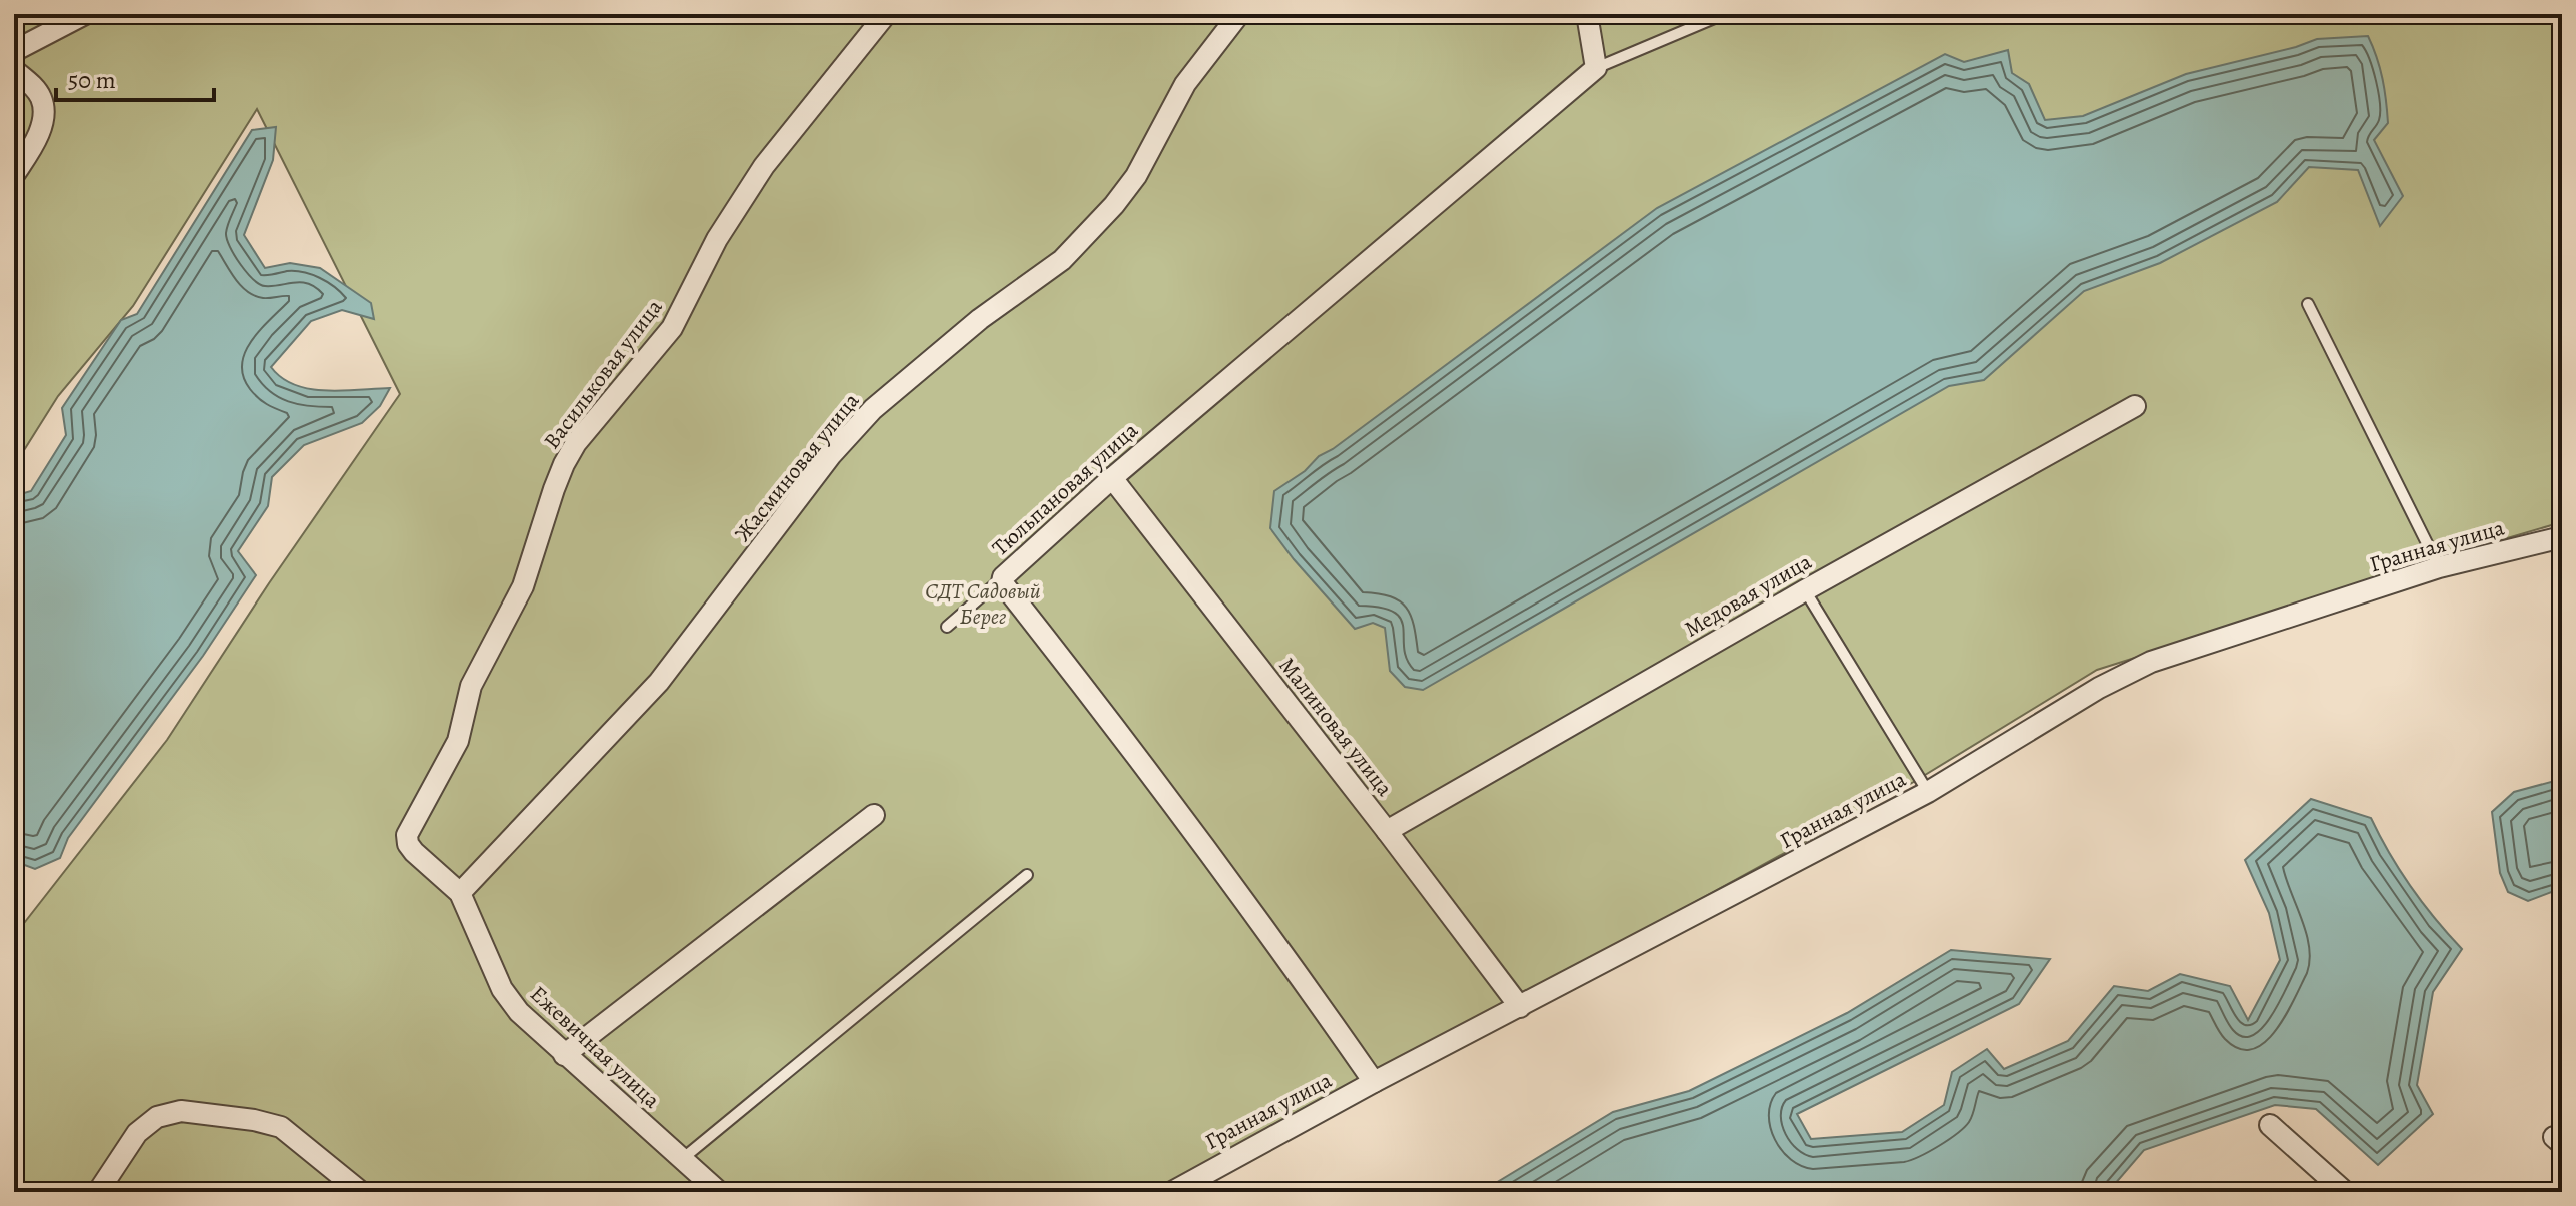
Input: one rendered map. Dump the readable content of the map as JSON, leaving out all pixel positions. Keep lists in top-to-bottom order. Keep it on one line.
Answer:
{"streets":{"street":["Васильковая улица","Жасминовая улица","Тюльпановая улица","Гранная улица","Медовая улица","Малиновая улица","Ежевичная улица"]},"crossings":[["Васильковая улица","Ежевичная улица"],["Жасминовая улица","Ежевичная улица"],["Тюльпановая улица","Гранная улица"],["Тюльпановая улица","Малиновая улица"],["Гранная улица","Малиновая улица"],["Медовая улица","Малиновая улица"]],"parks":["СДТ Садовый Берег"],"scale_bar":"50 m"}
